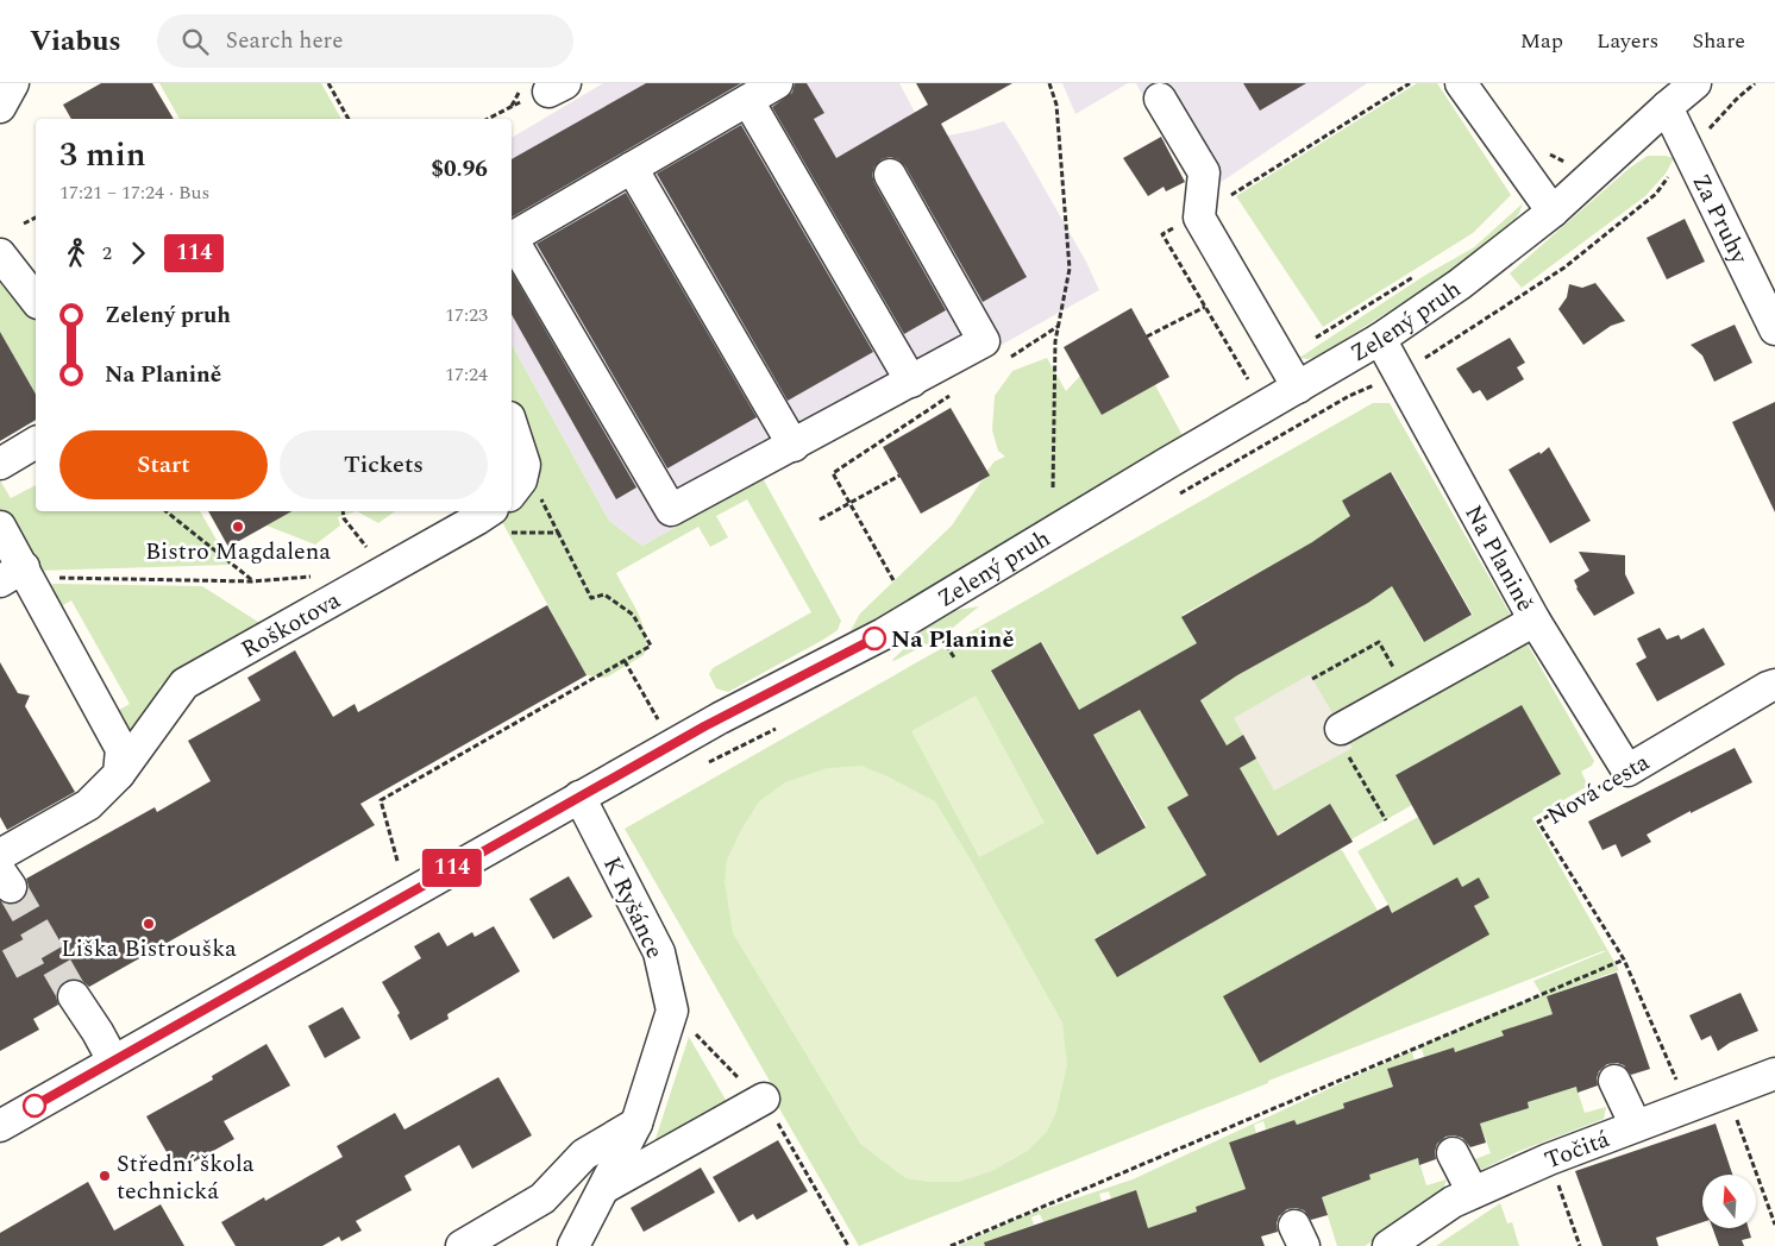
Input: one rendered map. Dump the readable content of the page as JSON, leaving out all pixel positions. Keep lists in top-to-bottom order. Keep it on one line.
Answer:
{"streets":{"street":["Za Pruhy","Zelený pruh","Na Planině","Roškotova","Nová cesta","K Ryšánce","Točitá"]},"crossings":[["Za Pruhy","Zelený pruh"],["Zelený pruh","Na Planině"],["Zelený pruh","K Ryšánce"],["Na Planině","Nová cesta"]],"places":["Bistro Magdalena","Na Planině","Liška Bistrouška","Střední škola technická"],"lines":["bus line 114"],"north":"top","page":{"header":"Viabus","search":"Search here","nav":["Map","Layers","Share"],"on_map":"114","heading":["3 min","17:21 – 17:24 · Bus","$0.96"],"legs":["2","114"],"list":[{"name":"Zelený pruh","value":"17:23"},{"name":"Na Planině","value":"17:24"}],"buttons":["Start","Tickets"]}}
